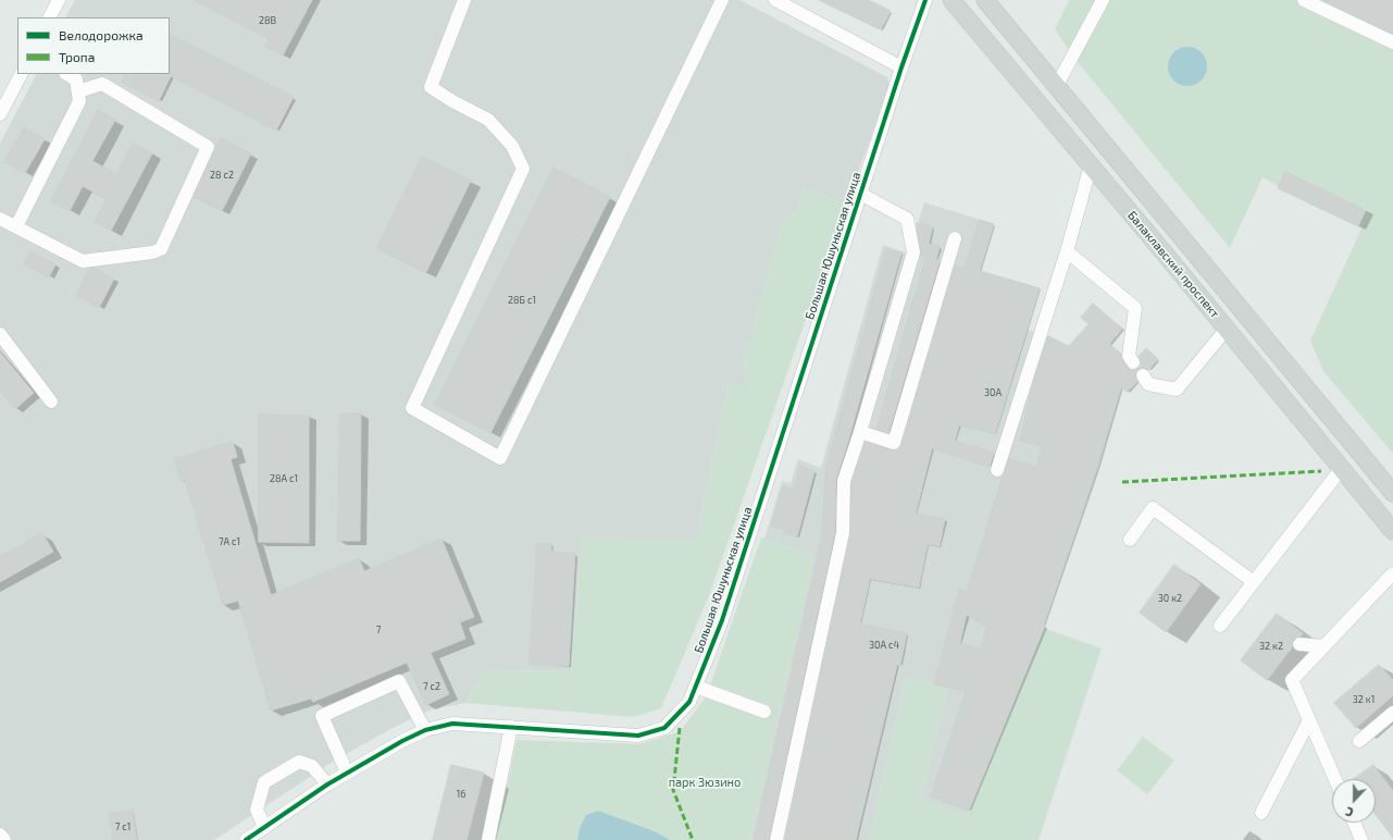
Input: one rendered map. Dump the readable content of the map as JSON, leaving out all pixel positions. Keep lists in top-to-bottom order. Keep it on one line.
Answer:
{"streets":{"main road":["Балаклавский проспект"],"street":["Большая Юшуньская улица"]},"parks":["парк Зюзино"],"house_numbers":["28В","28 с2","28Б с1","30А","28А с1","7А с1","30 к2","7","30А с4","32 к2","7 с2","32 к1","16","7 с1"],"legend":["Велодорожка","Тропа"],"north":"bottom"}
